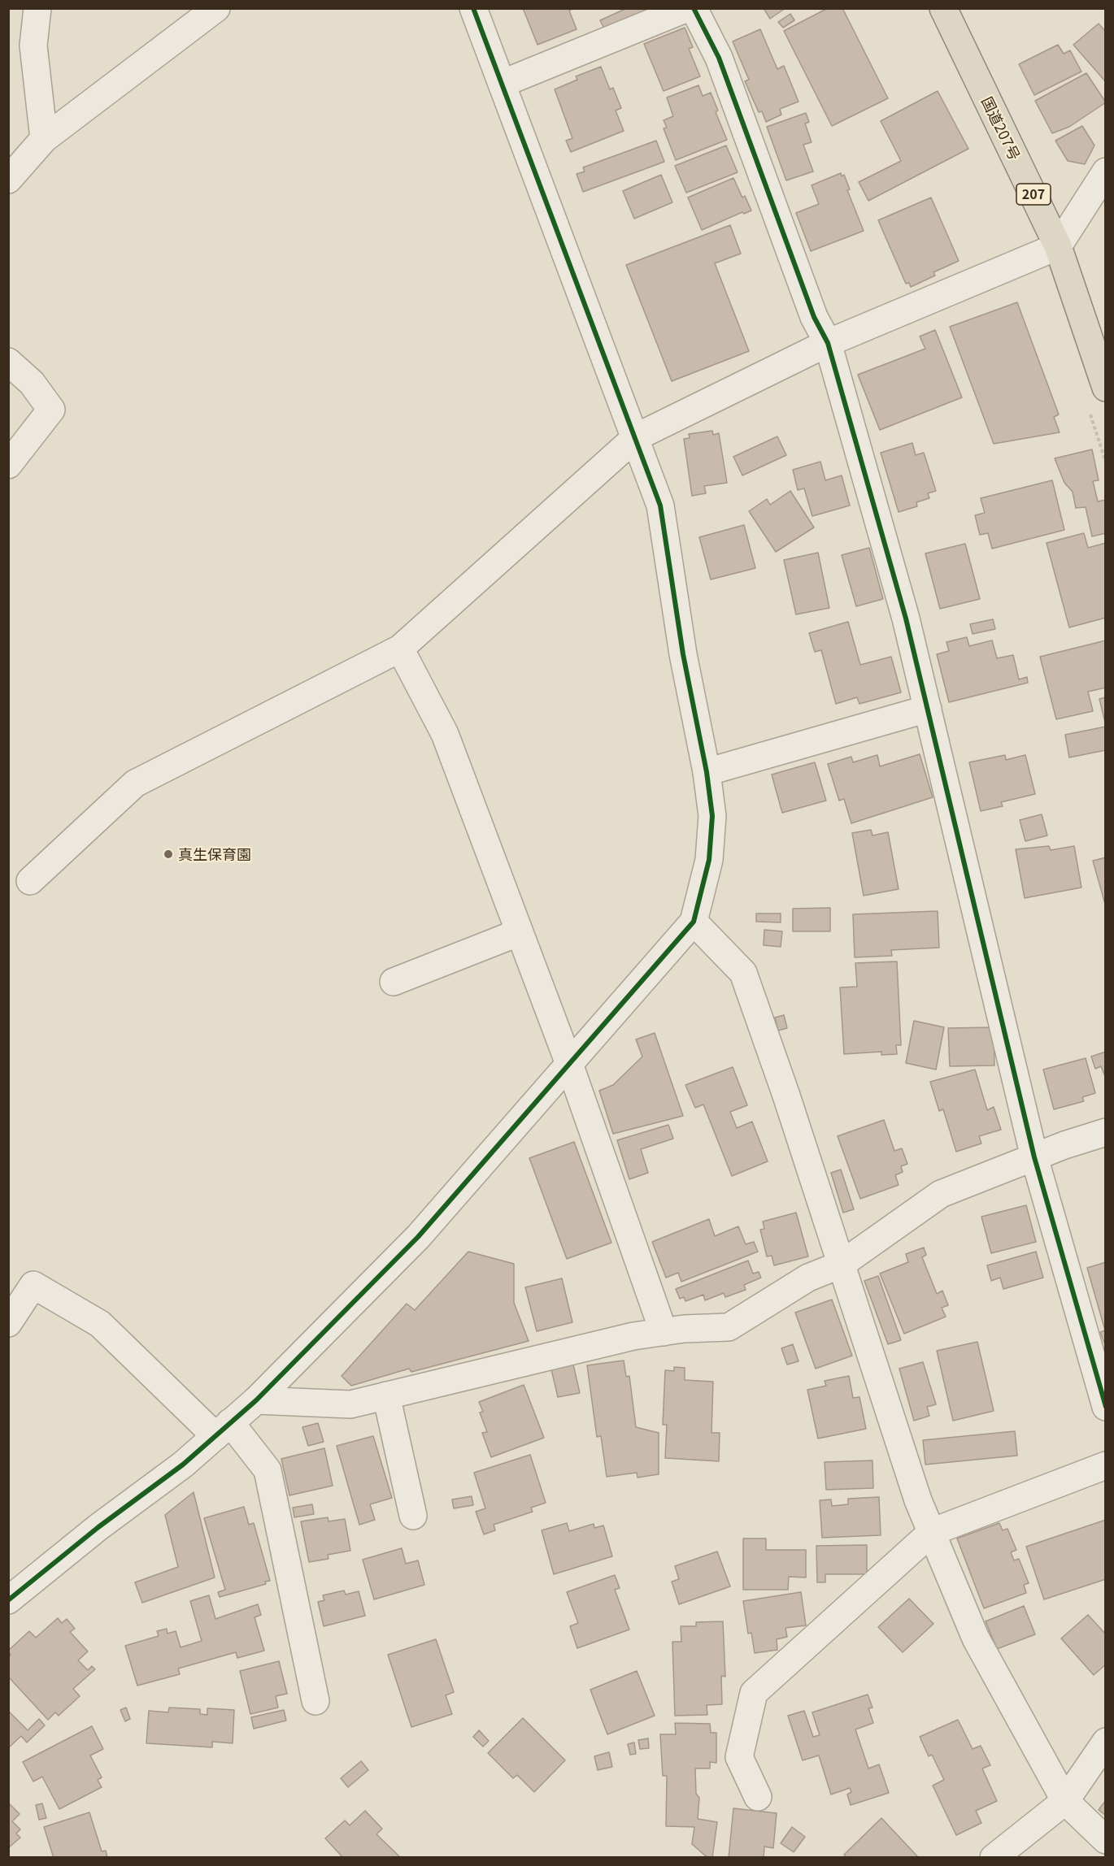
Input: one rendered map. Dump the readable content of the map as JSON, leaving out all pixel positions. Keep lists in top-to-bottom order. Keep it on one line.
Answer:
{"streets":{"highway":["国道207号","207"]},"places":["真生保育園"]}
